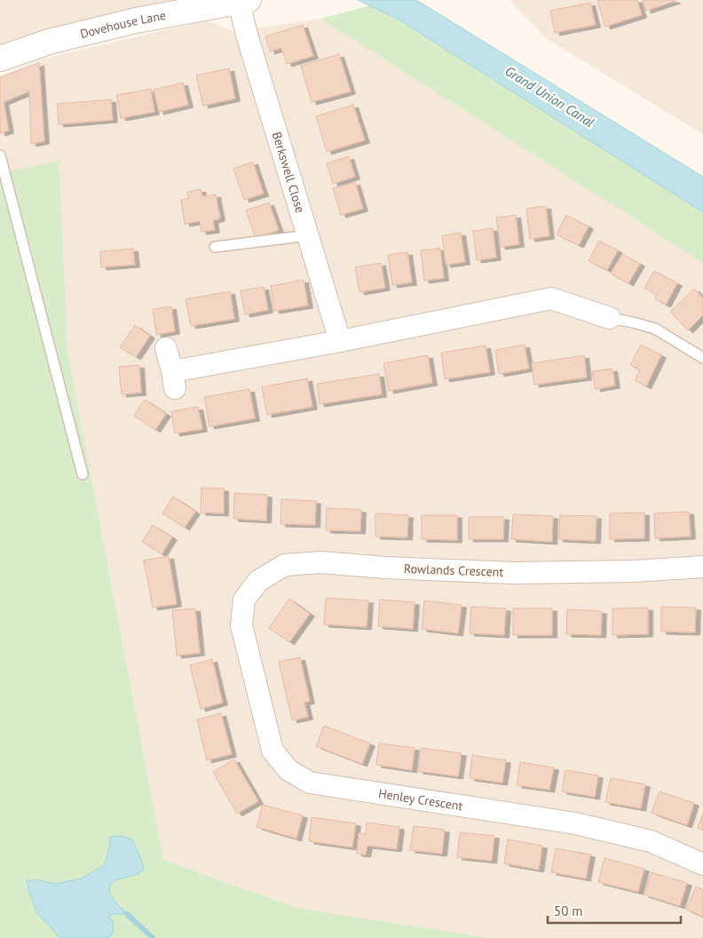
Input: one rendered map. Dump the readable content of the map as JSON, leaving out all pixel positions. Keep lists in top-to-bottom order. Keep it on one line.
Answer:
{"streets":{"street":["Dovehouse Lane","Berkswell Close","Rowlands Crescent","Henley Crescent"]},"crossings":[["Dovehouse Lane","Berkswell Close"],["Rowlands Crescent","Henley Crescent"]],"water":["Grand Union Canal"],"scale_bar":"50 m"}
